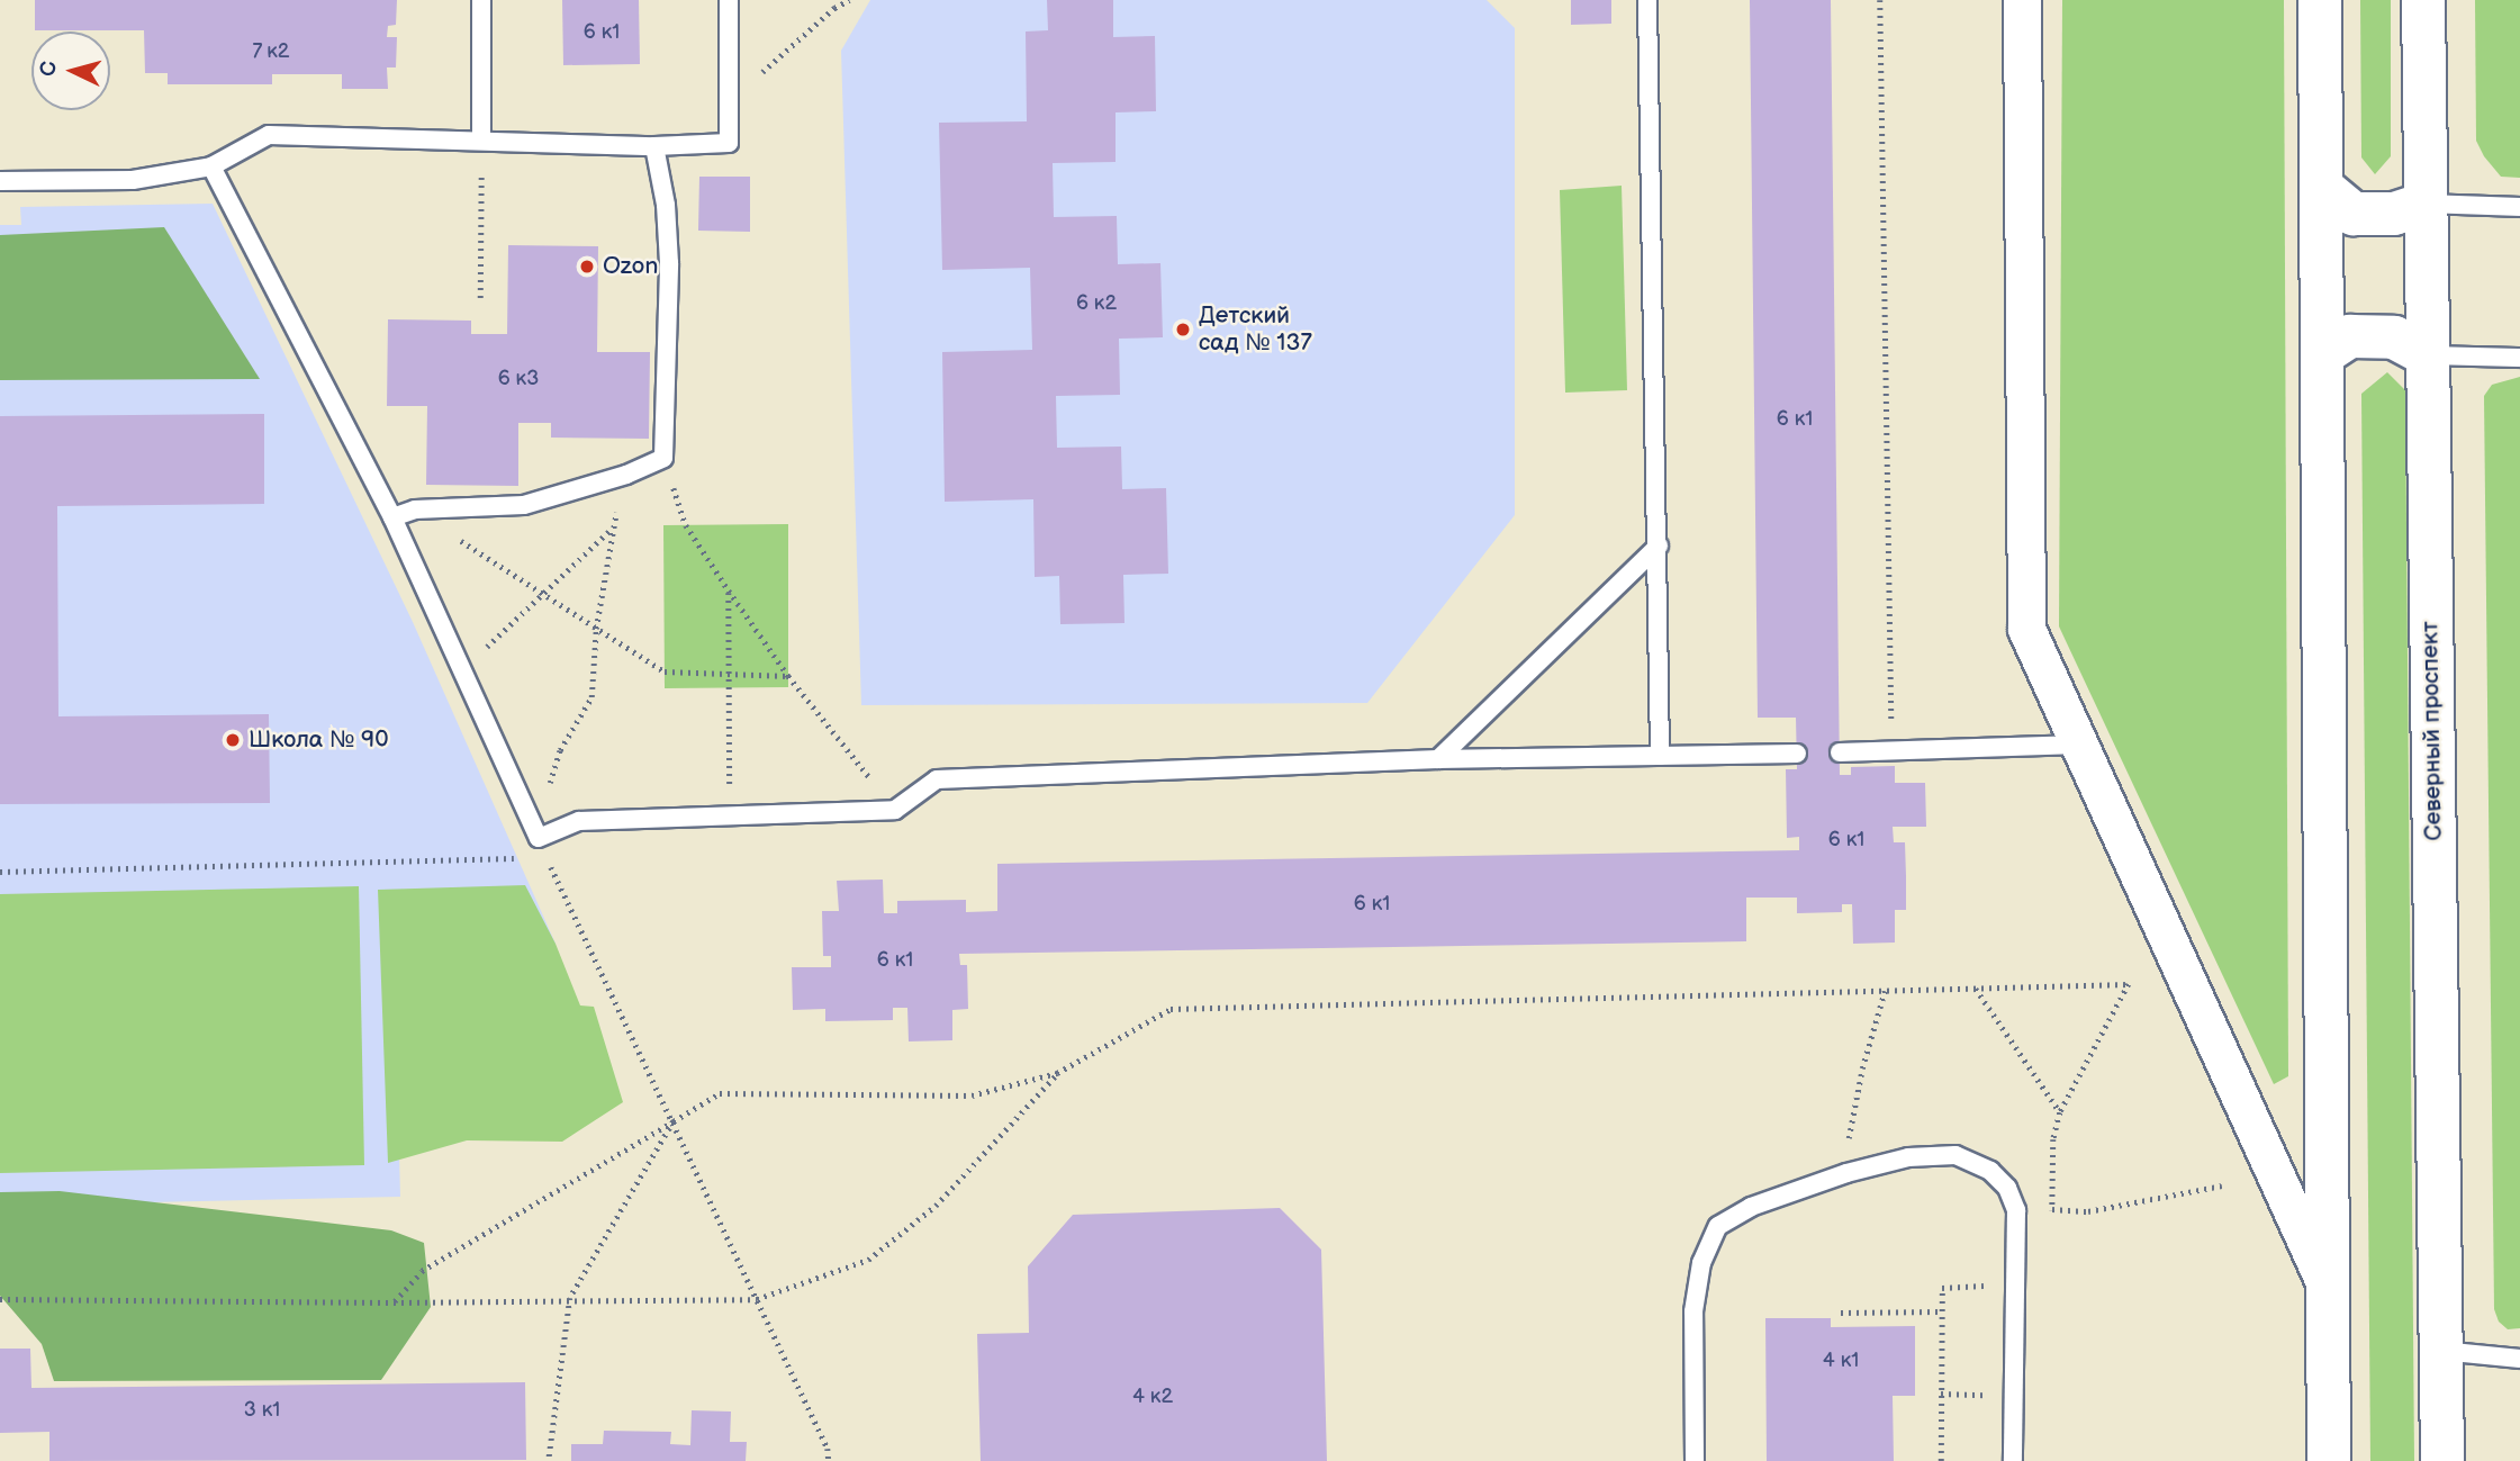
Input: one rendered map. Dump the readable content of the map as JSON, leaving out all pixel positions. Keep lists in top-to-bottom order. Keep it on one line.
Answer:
{"streets":{"main road":["Северный проспект"]},"places":["Ozon","Детский сад № 137","Школа № 90"],"house_numbers":["6 к1","7 к2","6 к2","6 к3","6 к1","6 к1","6 к1","6 к1","4 к1","4 к2","3 к1"],"north":"left"}
